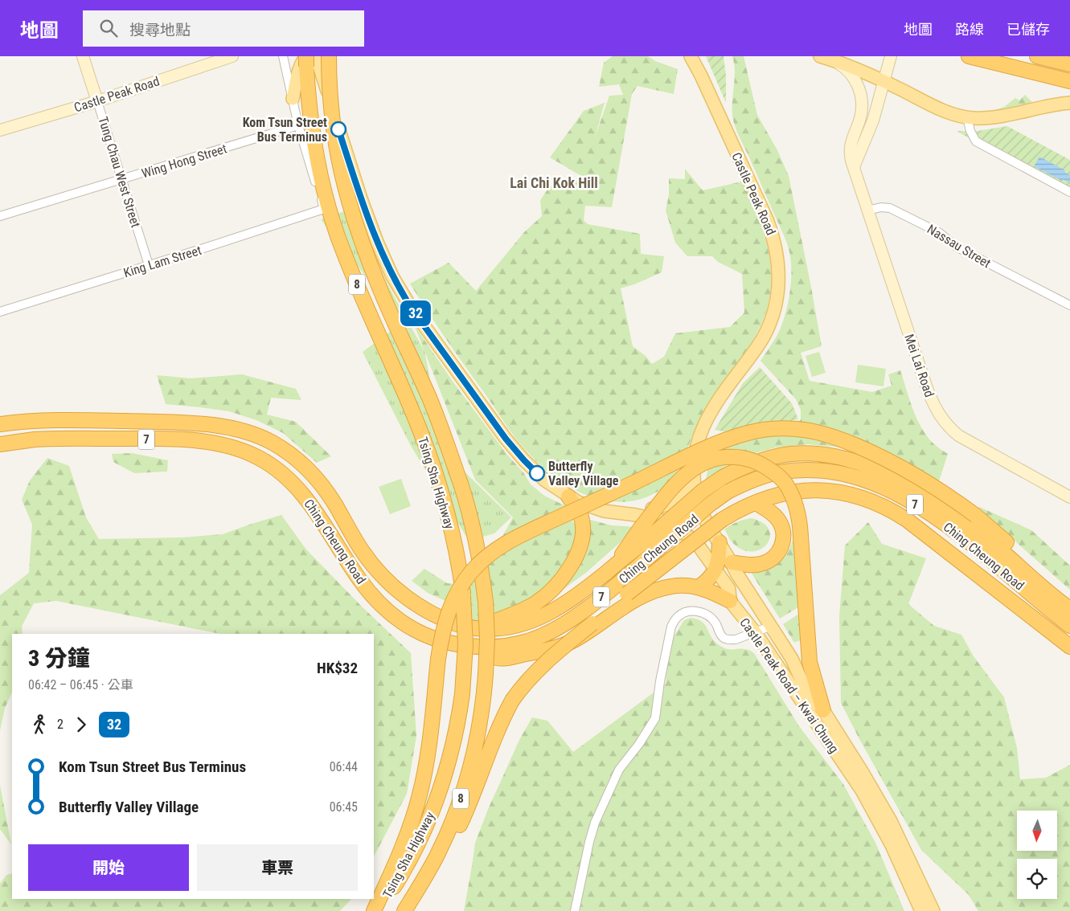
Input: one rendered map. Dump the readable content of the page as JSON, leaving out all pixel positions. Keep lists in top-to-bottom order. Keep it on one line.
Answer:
{"streets":{"highway":["8","7","Tsing Sha Highway","Ching Cheung Road"],"main road":["Castle Peak Road","Tung Chau West Street","Mei Lai Road","Castle Peak Road – Kwai Chung"],"street":["Wing Hong Street","Nassau Street","King Lam Street"]},"crossings":[["Castle Peak Road","Tung Chau West Street"],["Castle Peak Road","Castle Peak Road – Kwai Chung"],["Wing Hong Street","Tung Chau West Street"],["Wing Hong Street","King Lam Street"],["Tung Chau West Street","King Lam Street"],["Nassau Street","Mei Lai Road"]],"districts":["Lai Chi Kok Hill"],"places":["Kom Tsun Street Bus Terminus","Butterfly Valley Village"],"lines":["bus line 32"],"north":"bottom","page":{"header":"地圖","search":"搜尋地點","nav":["地圖","路線","已儲存"],"on_map":"32","heading":["3 分鐘","06:42 – 06:45 · 公車","HK$32"],"legs":["2","32"],"list":[{"name":"Kom Tsun Street Bus Terminus","value":"06:44"},{"name":"Butterfly Valley Village","value":"06:45"}],"buttons":["開始","車票"]}}
